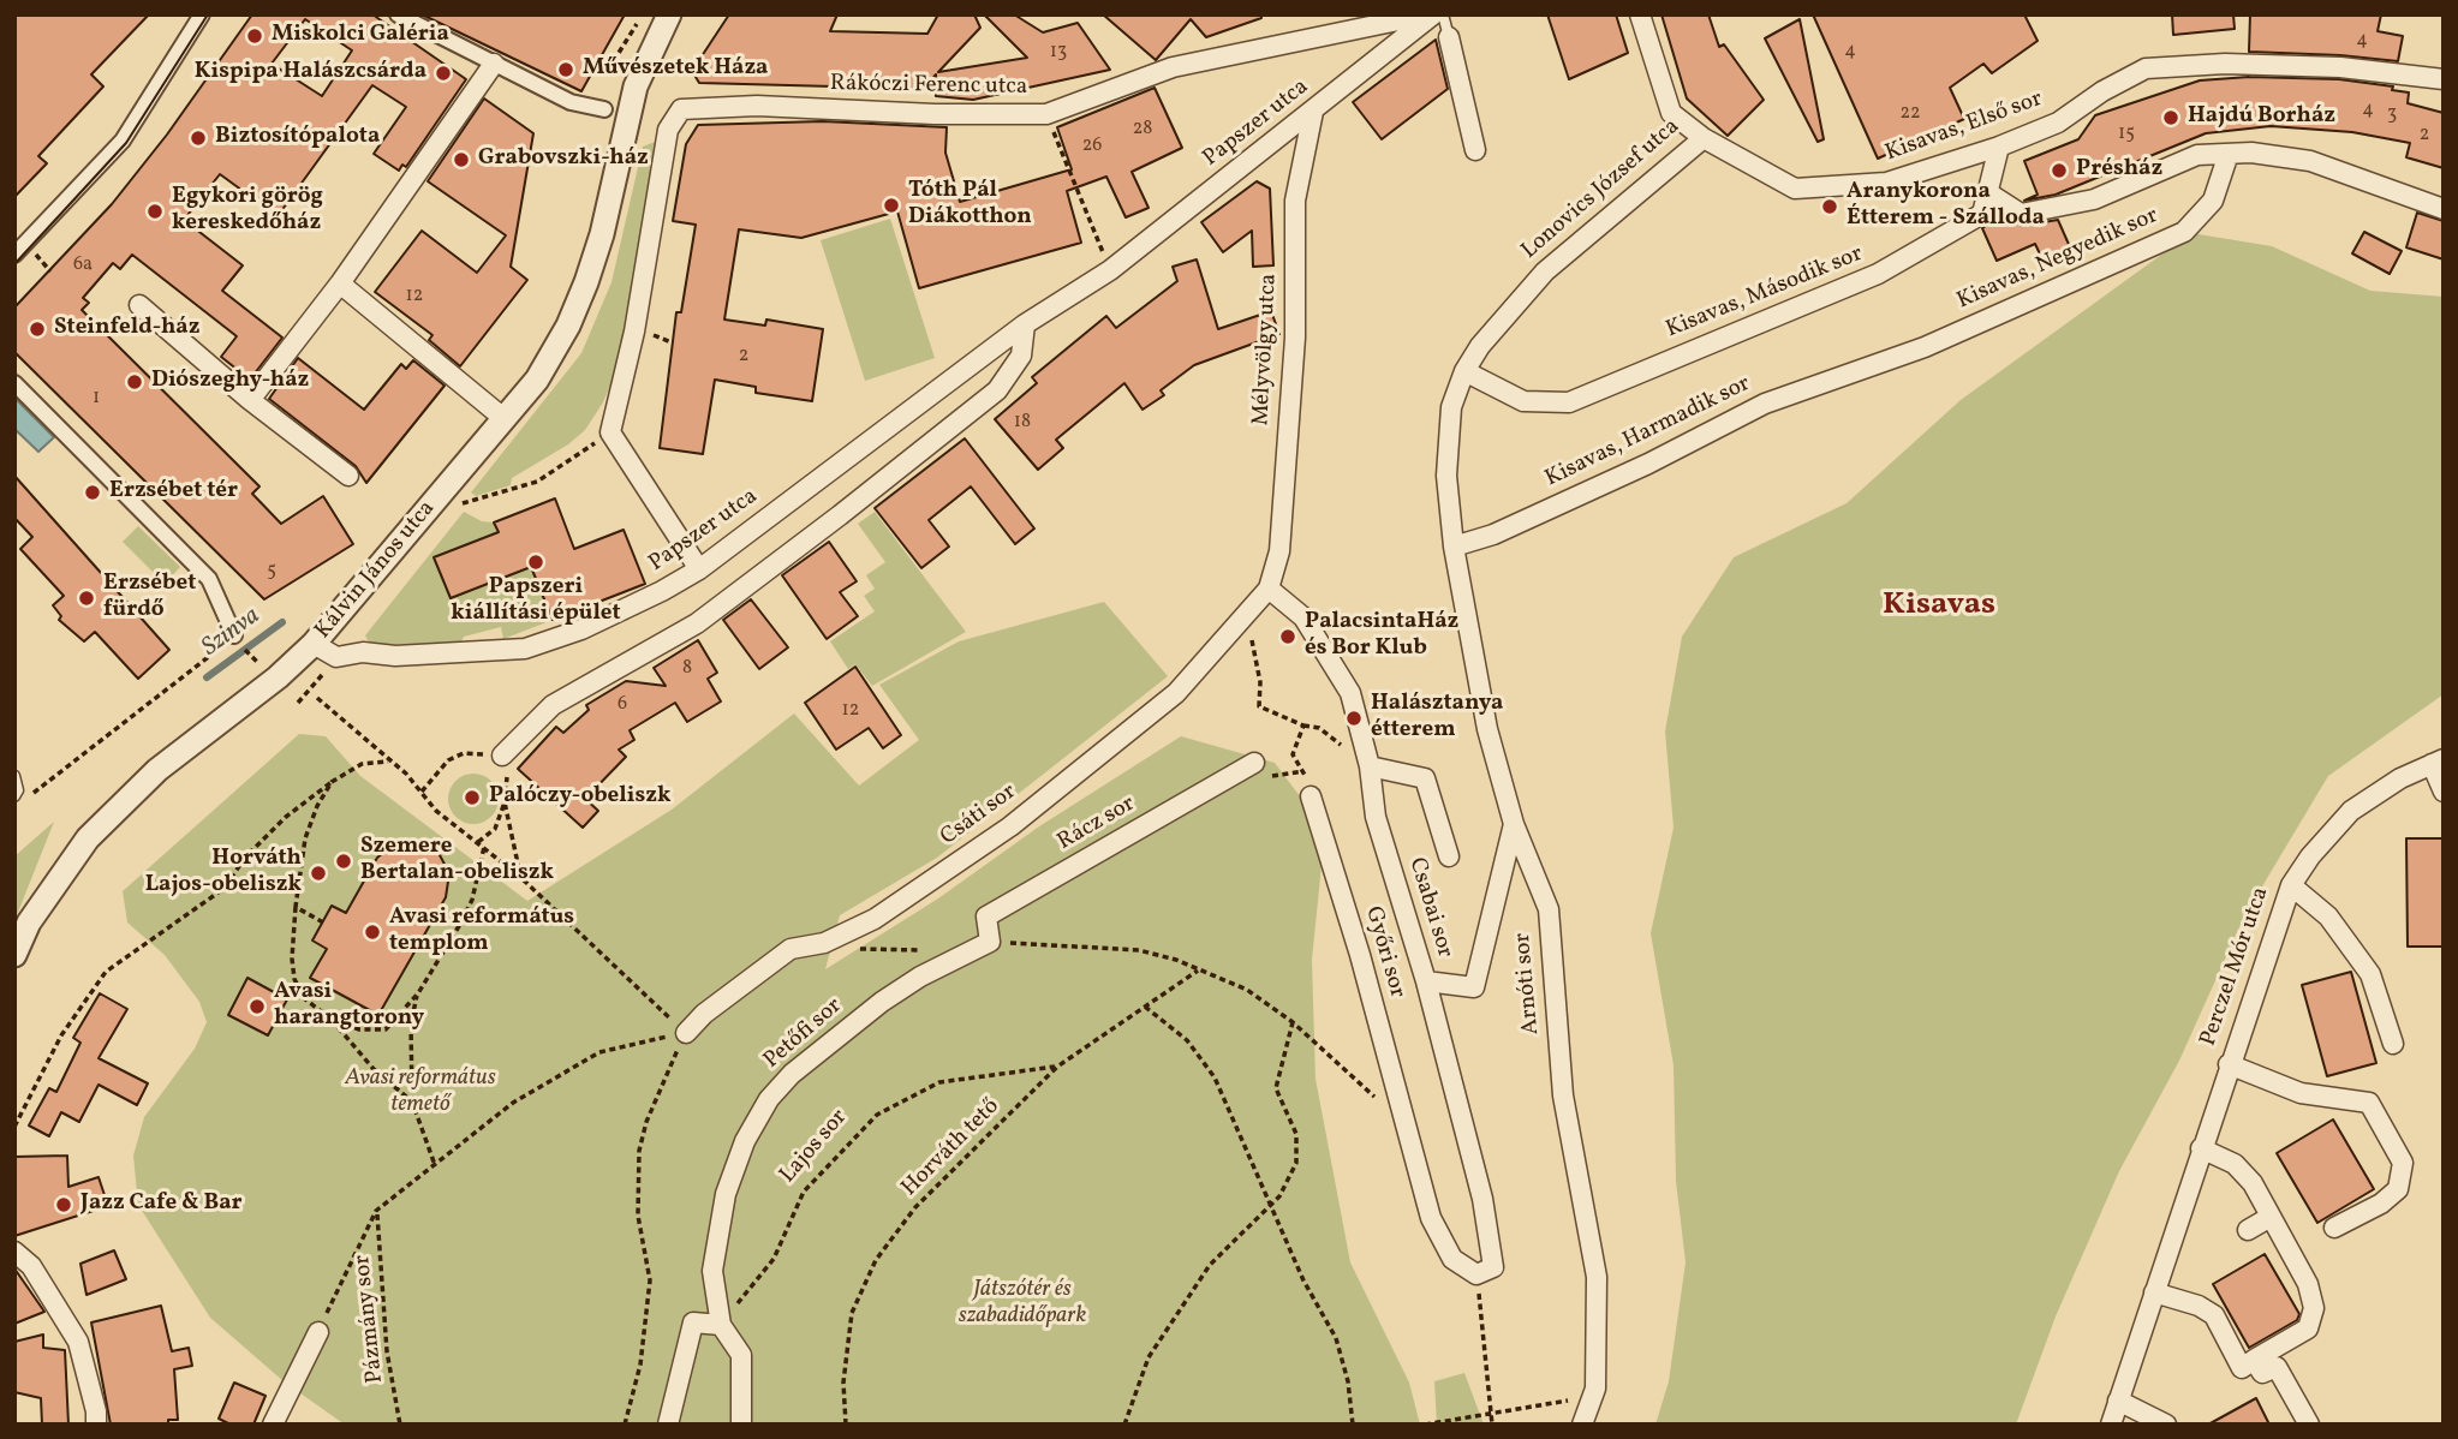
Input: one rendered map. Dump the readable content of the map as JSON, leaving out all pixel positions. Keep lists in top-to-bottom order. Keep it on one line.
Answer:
{"streets":{"street":["Rákóczi Ferenc utca","Papszer utca","Kisavas, Első sor","Lonovics József utca","Kisavas, Negyedik sor","Kisavas, Második sor","Mélyvölgy utca","Kisavas, Harmadik sor","Kálvin János utca","Csáti sor","Rácz sor","Csabai sor","Győri sor","Perczel Mór utca","Arnóti sor","Petőfi sor"],"path":["Lajos sor","Horváth tető","Pázmány sor"]},"crossings":[["Rákóczi Ferenc utca","Papszer utca"],["Papszer utca","Mélyvölgy utca"],["Kisavas, Első sor","Lonovics József utca"],["Lonovics József utca","Kisavas, Második sor"],["Lonovics József utca","Kisavas, Harmadik sor"],["Lonovics József utca","Arnóti sor"],["Kisavas, Negyedik sor","Kisavas, Harmadik sor"],["Mélyvölgy utca","Csáti sor"],["Mélyvölgy utca","Csabai sor"],["Kisavas, Harmadik sor","Arnóti sor"],["Csáti sor","Csabai sor"],["Rácz sor","Petőfi sor"],["Csabai sor","Győri sor"],["Petőfi sor","Lajos sor"],["Lajos sor","Horváth tető"]],"districts":["Kisavas"],"water":["Szinva"],"parks":["Avasi református temető","Játszótér és szabadidőpark"],"places":["Miskolci Galéria","Művészetek Háza","Kispipa Halászcsárda","Hajdú Borház","Biztosítópalota","Grabovszki-ház","Présház","Tóth Pál Diákotthon","Aranykorona Étterem - Szálloda","Egykori görög kereskedőház","Steinfeld-ház","Diószeghy-ház","Erzsébet tér","Papszeri kiállítási épület","Erzsébet fürdő","PalacsintaHáz és Bor Klub","Halásztanya étterem","Palóczy-obeliszk","Szemere Bertalan-obeliszk","Horváth Lajos-obeliszk","Avasi református templom","Avasi harangtorony","Jazz Cafe & Bar"],"house_numbers":["4","4","13","4","22","3","28","15","2","26","6a","12","2","1","18","5","8","6","12"]}
